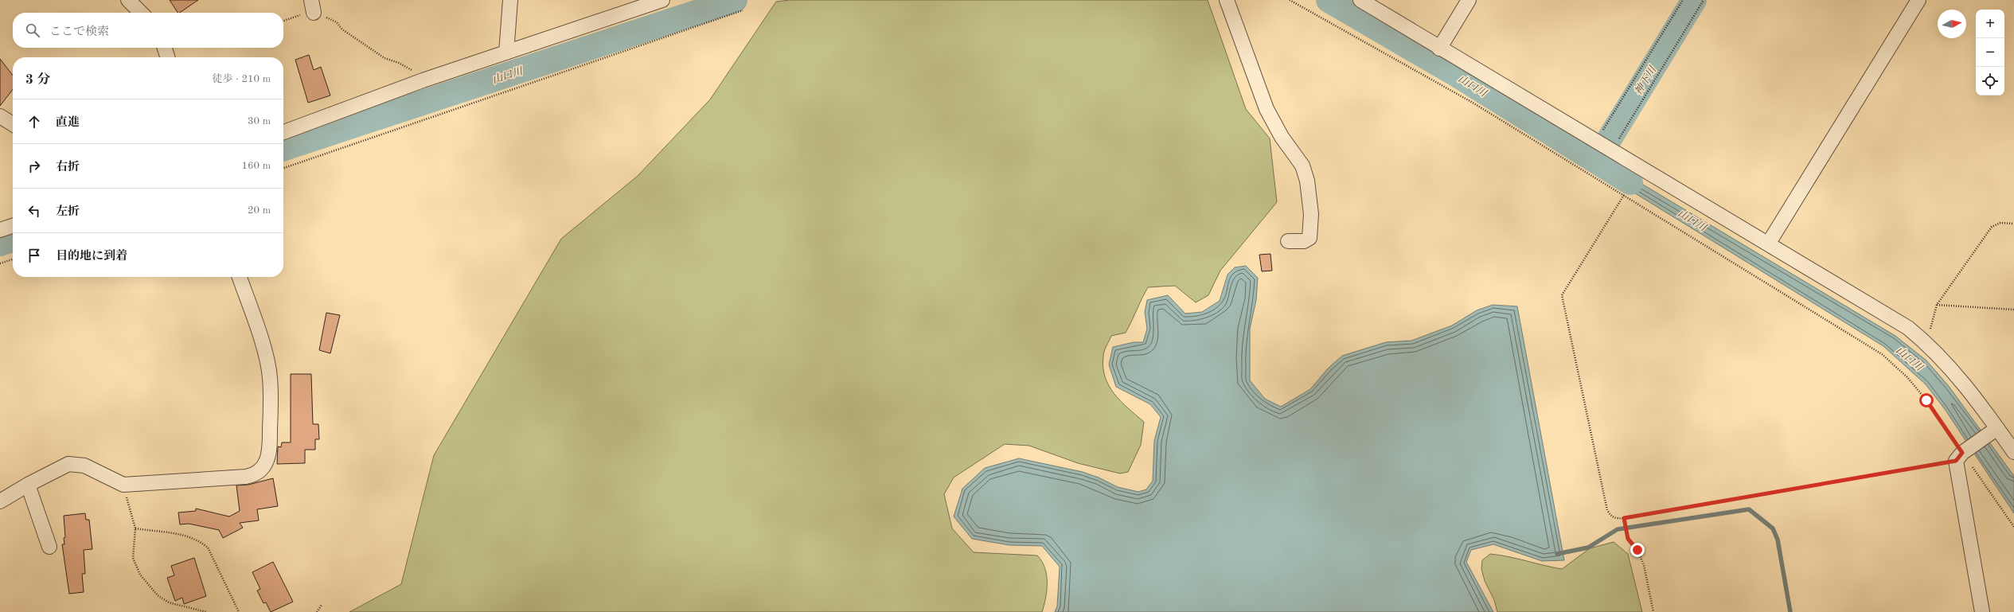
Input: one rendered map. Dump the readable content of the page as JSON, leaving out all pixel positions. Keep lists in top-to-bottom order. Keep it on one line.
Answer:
{"water":["山口川","神下川"],"north":"right","page":{"map_buttons":["+","−"],"search":"ここで検索","heading":["3 分","徒歩 · 210 m"],"list":[["直進","30 m"],["右折","160 m"],["左折","20 m"],"目的地に到着"]}}
